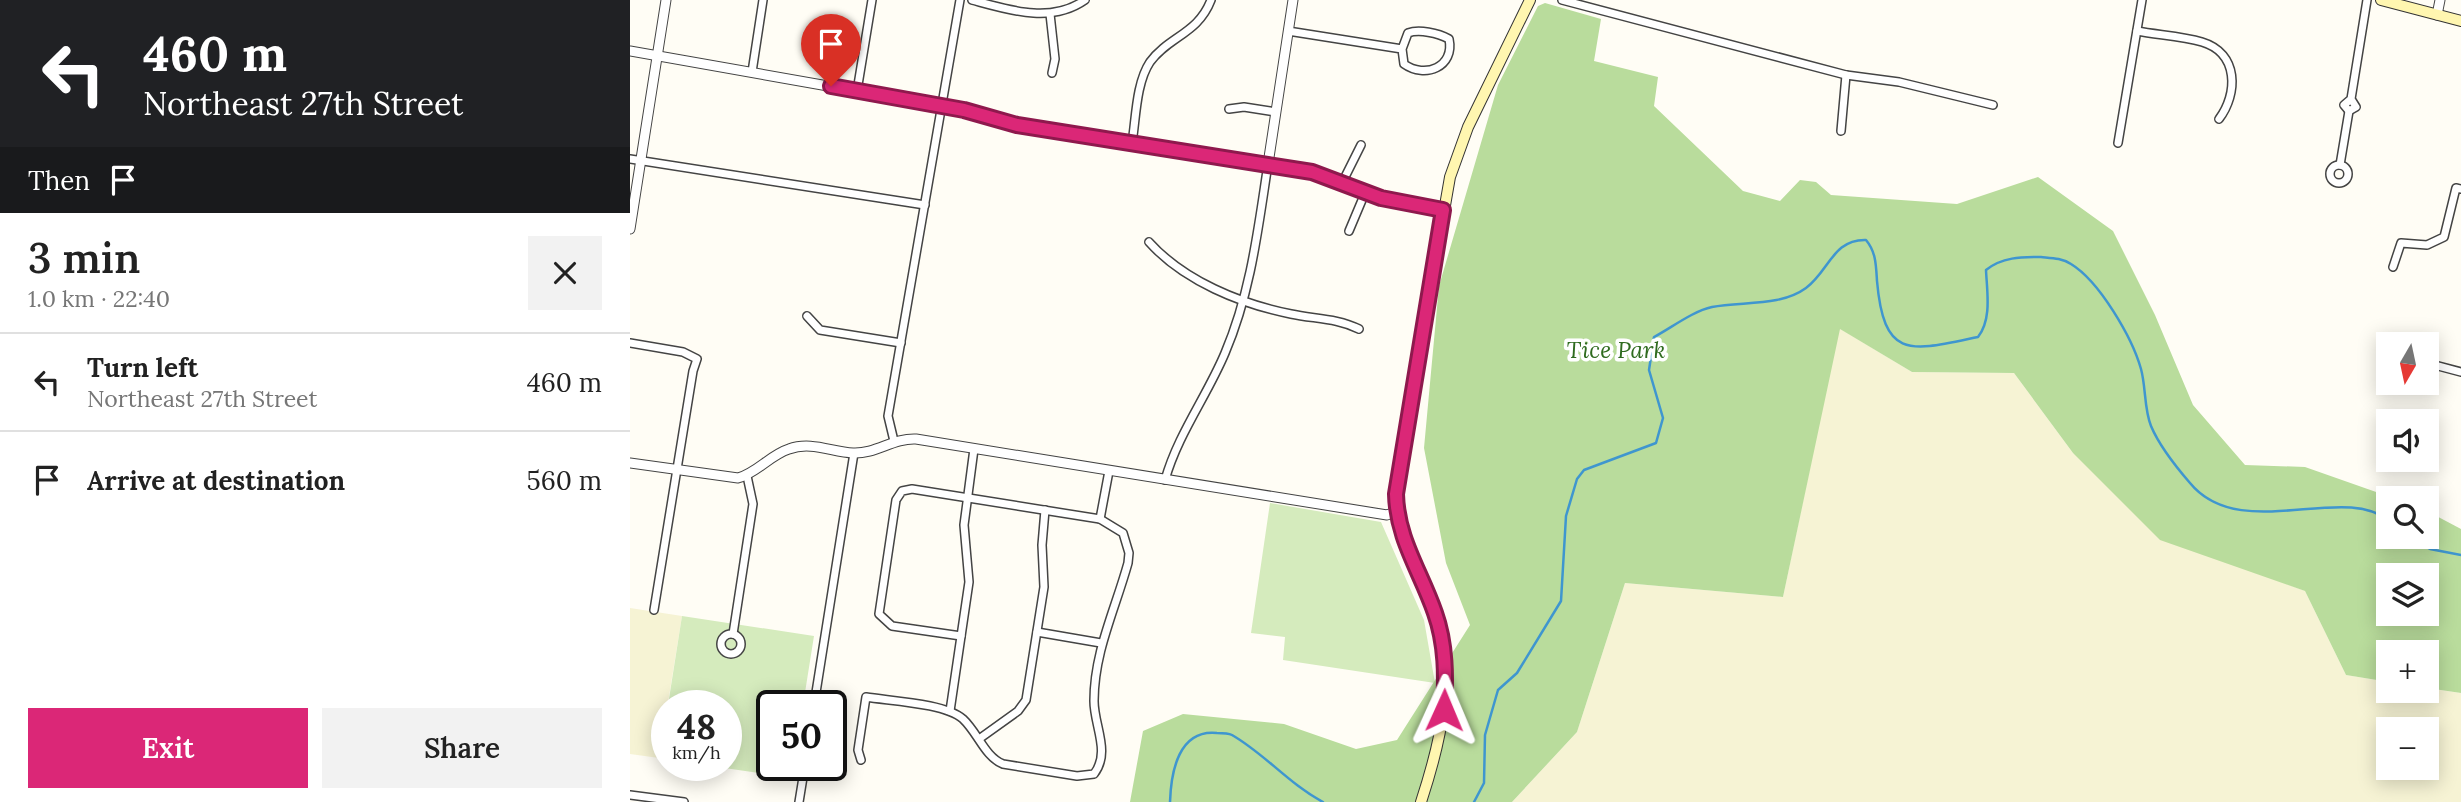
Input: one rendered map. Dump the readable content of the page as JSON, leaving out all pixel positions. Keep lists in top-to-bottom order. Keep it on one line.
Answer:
{"parks":["Tice Park"],"north":"bottom","page":{"turn":["460 m","Northeast 27th Street"],"then":"Then","heading":["3 min","1.0 km · 22:40"],"list":[{"name":"Turn left","note":"Northeast 27th Street","value":"460 m"},{"name":"Arrive at destination","value":"560 m"}],"map_buttons":["+","−"],"speed":"48 km/h","limit":"50","buttons":["Exit","Share"]}}
